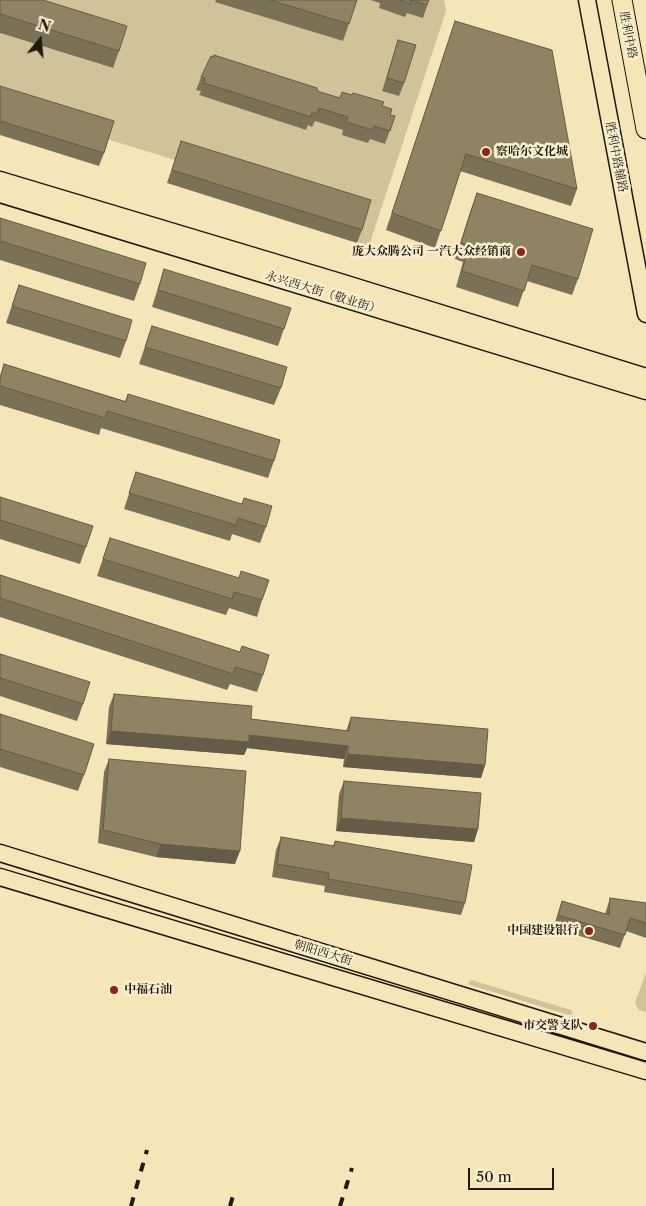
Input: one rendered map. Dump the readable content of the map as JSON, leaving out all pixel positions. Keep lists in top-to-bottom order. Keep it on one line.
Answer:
{"streets":{"highway":["胜利中路"],"main road":["胜利中路辅路","永兴西大街（敬业街）","朝阳西大街"]},"places":["察哈尔文化城","庞大众腾公司 一汽大众经销商","中国建设银行","中福石油","市交警支队"],"scale_bar":"50 m","north":"top"}
